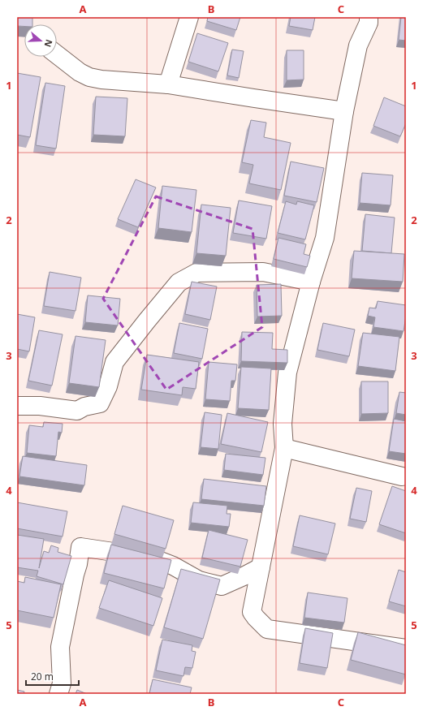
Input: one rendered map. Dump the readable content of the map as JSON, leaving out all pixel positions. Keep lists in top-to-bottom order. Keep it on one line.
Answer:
{"scale_bar":"20 m","north":"right","grid":{"columns":["A","B","C"],"rows":["1","2","3","4","5"]}}
